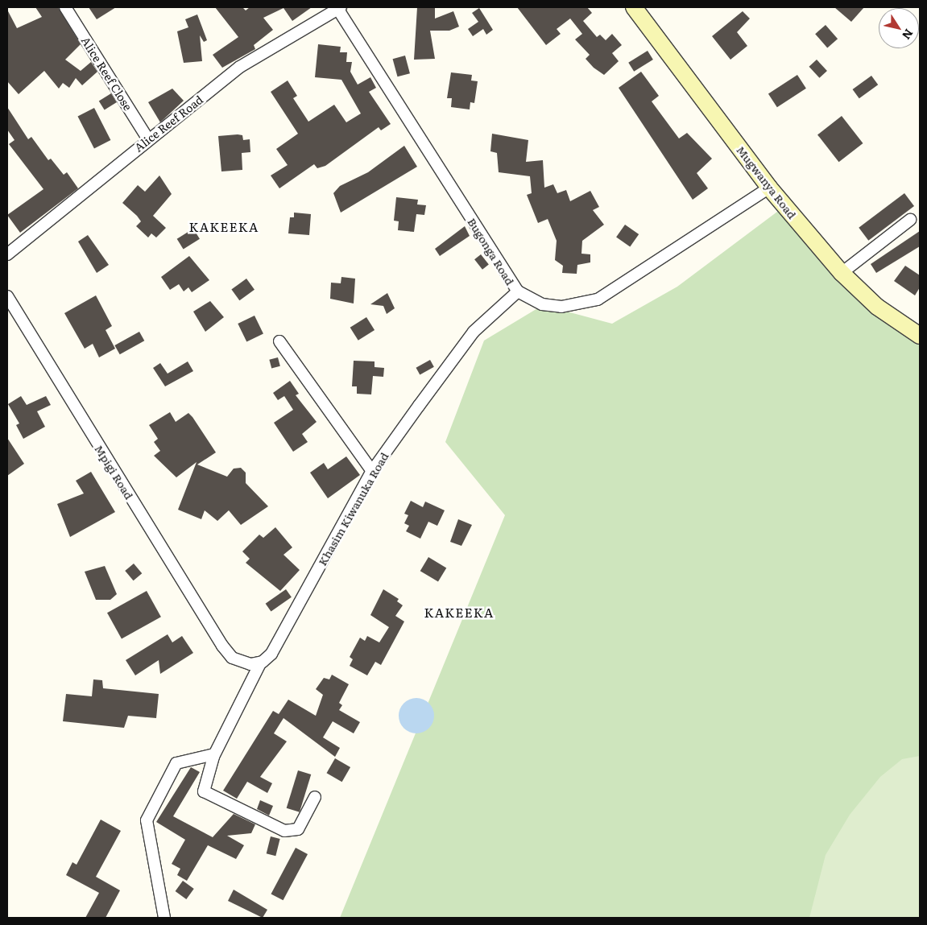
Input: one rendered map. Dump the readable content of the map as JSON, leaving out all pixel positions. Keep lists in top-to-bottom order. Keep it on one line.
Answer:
{"streets":{"street":["Alice Reef Close","Alice Reef Road","Mugwanya Road","Bugonga Road","Mpigi Road","Khasim Kiwanuka Road"]},"crossings":[["Alice Reef Close","Alice Reef Road"],["Alice Reef Road","Bugonga Road"],["Mugwanya Road","Bugonga Road"],["Bugonga Road","Khasim Kiwanuka Road"],["Mpigi Road","Khasim Kiwanuka Road"]],"districts":["KAKEEKA","KAKEEKA"],"north":"bottom right"}
